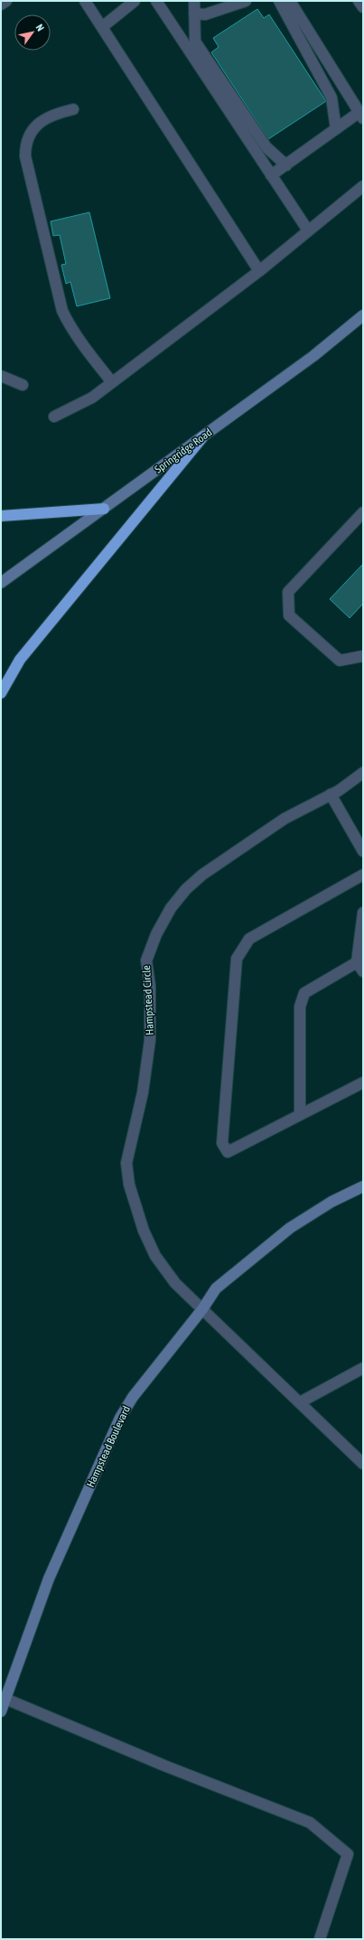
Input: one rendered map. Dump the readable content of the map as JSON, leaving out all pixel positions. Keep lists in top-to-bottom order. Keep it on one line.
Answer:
{"streets":{"street":["Springridge Road","Hampstead Circle","Hampstead Boulevard"]},"crossings":[["Hampstead Circle","Hampstead Boulevard"]],"north":"top right"}
